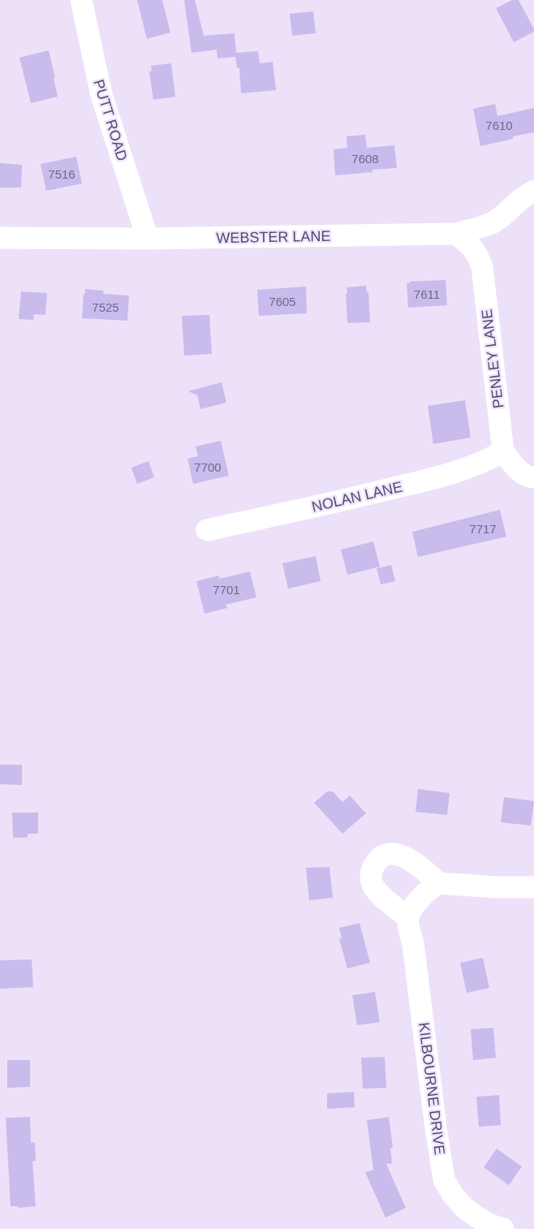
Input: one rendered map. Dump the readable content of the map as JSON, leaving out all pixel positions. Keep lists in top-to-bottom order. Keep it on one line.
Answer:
{"streets":{"street":["PUTT ROAD","WEBSTER LANE","PENLEY LANE","NOLAN LANE","KILBOURNE DRIVE"]},"crossings":[["PUTT ROAD","WEBSTER LANE"],["WEBSTER LANE","PENLEY LANE"],["PENLEY LANE","NOLAN LANE"]],"house_numbers":["7610","7608","7516","7611","7605","7525","7700","7717","7701"]}
